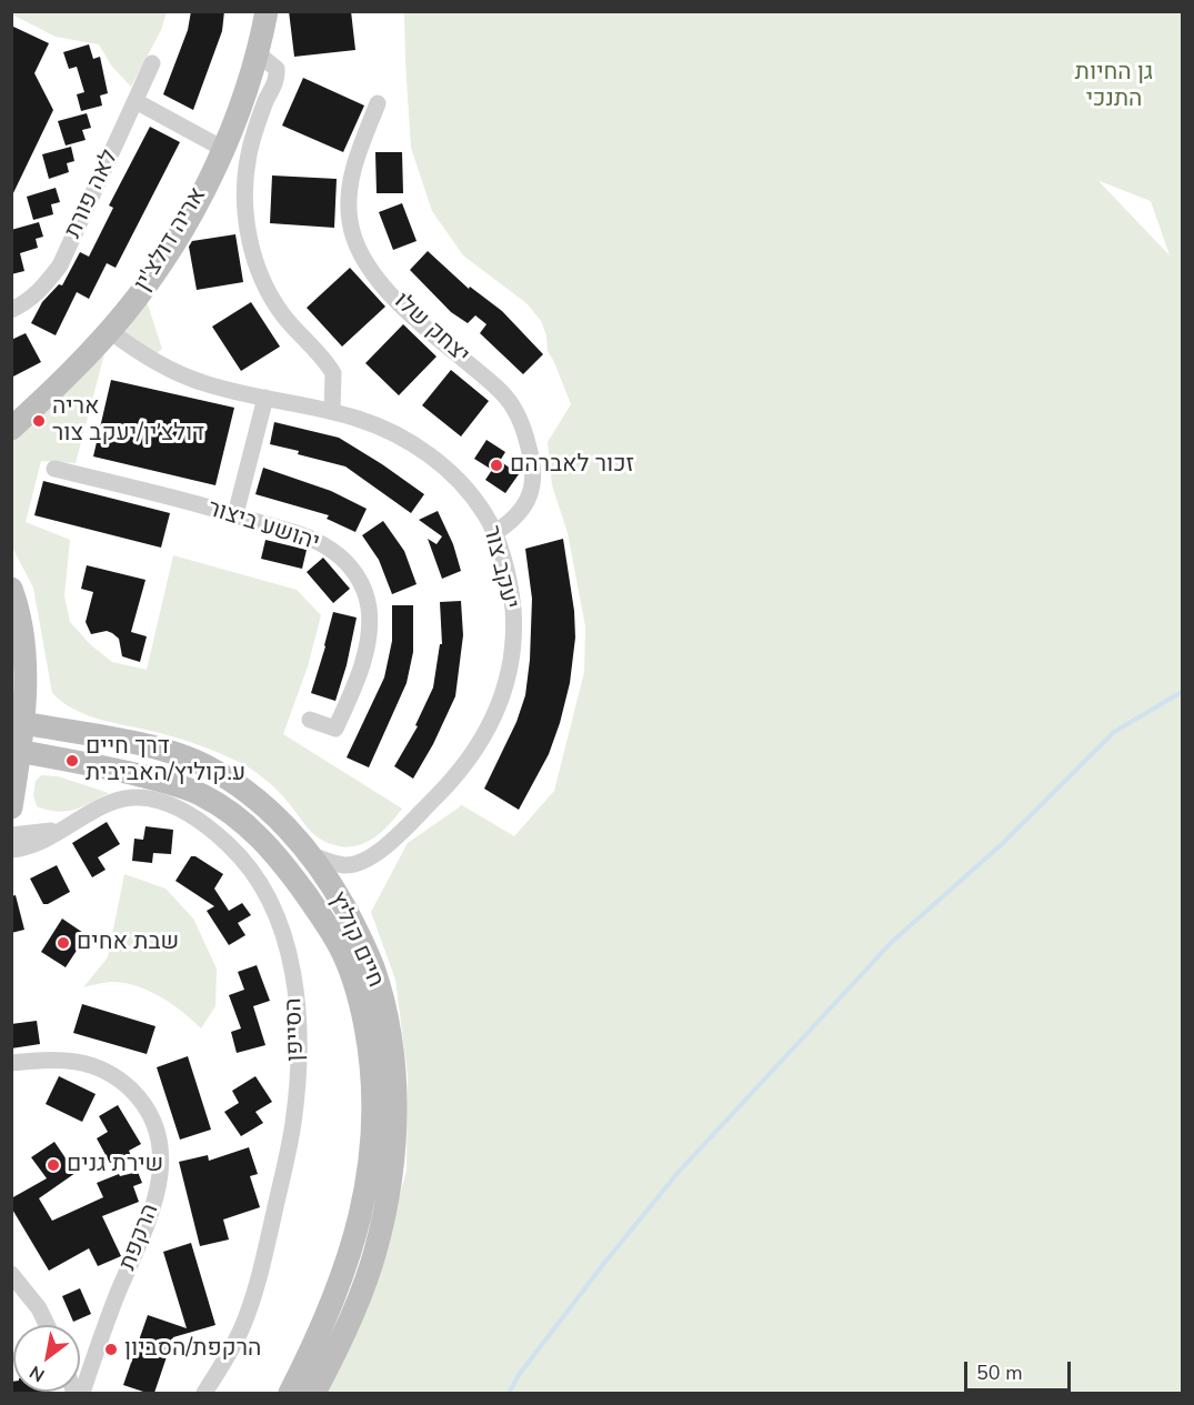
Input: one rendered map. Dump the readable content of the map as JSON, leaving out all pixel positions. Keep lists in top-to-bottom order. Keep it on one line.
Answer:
{"streets":{"main road":["אריה דולצ'ין","חיים קוליץ"],"street":["לאה פורת","יצחק שלו","יהושע ביצור","יעקב צור","הסייפן","הרקפת"]},"crossings":[["אריה דולצ'ין","יעקב צור"],["יצחק שלו","יעקב צור"],["יעקב צור","חיים קוליץ"]],"parks":["גן החיות התנכי"],"places":["אריה דולצ׳ין/יעקב צור","זכור לאברהם","דרך חיים ע.קוליץ/האביבית","שבת אחים","שירת גנים","הרקפת/הסביון"],"scale_bar":"50 m","north":"bottom left"}
